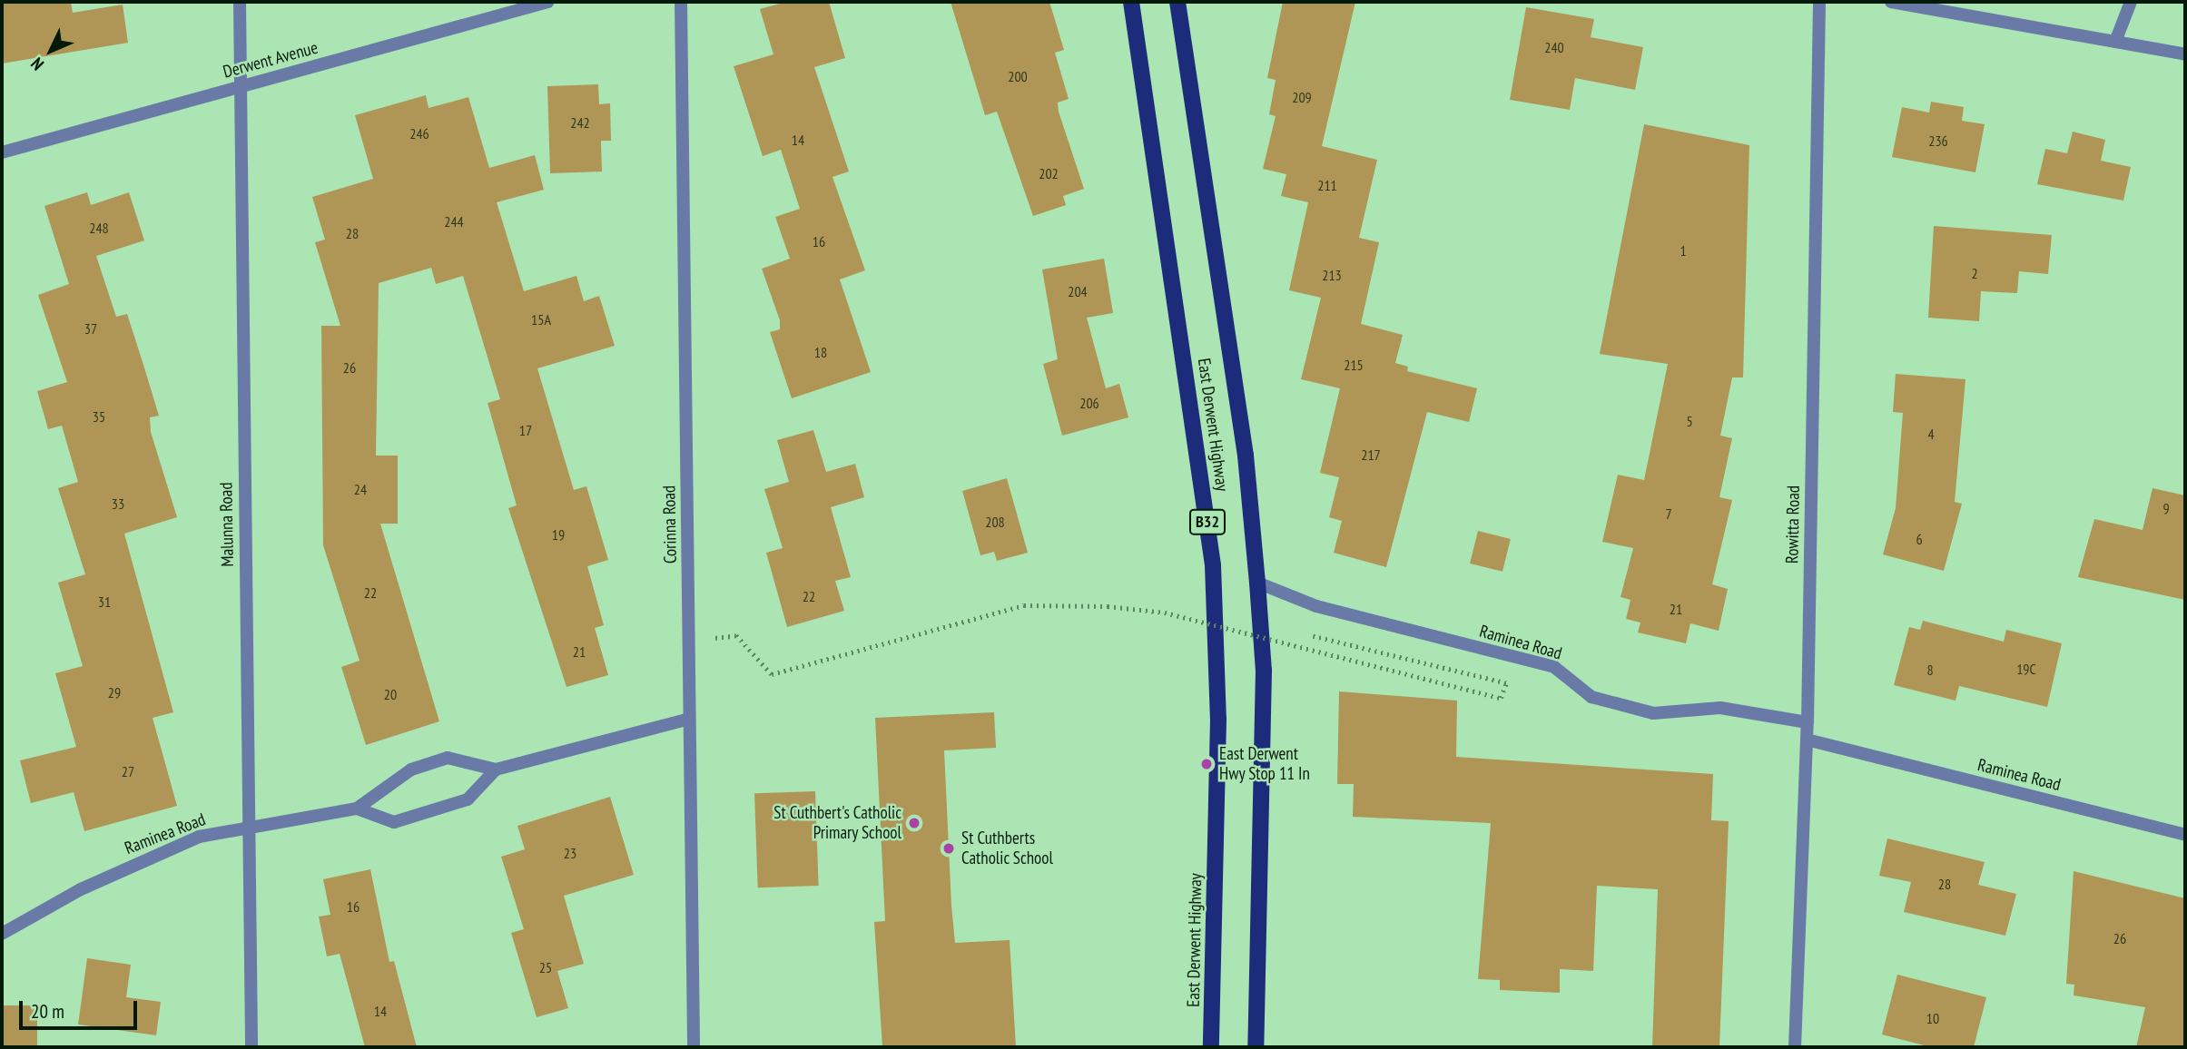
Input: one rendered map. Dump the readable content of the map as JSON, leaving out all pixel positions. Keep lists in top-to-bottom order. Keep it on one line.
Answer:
{"streets":{"main road":["East Derwent Highway","B32"],"street":["Derwent Avenue","Malunna Road","Corinna Road","Rowitta Road","Raminea Road"]},"crossings":[["Derwent Avenue","Malunna Road"],["East Derwent Highway","Raminea Road"],["Malunna Road","Raminea Road"],["Corinna Road","Raminea Road"],["Rowitta Road","Raminea Road"]],"places":["East Derwent Hwy Stop 11 In","St Cuthbert's Catholic Primary School","St Cuthberts Catholic School"],"house_numbers":["240","200","209","242","246","14","236","202","211","244","248","28","16","1","2","213","204","15A","37","18","215","26","206","35","5","17","4","217","24","33","9","7","208","19","6","22","22","31","21","21","19C","8","29","20","27","23","28","16","26","25","14","10"],"scale_bar":"20 m","north":"bottom left"}
